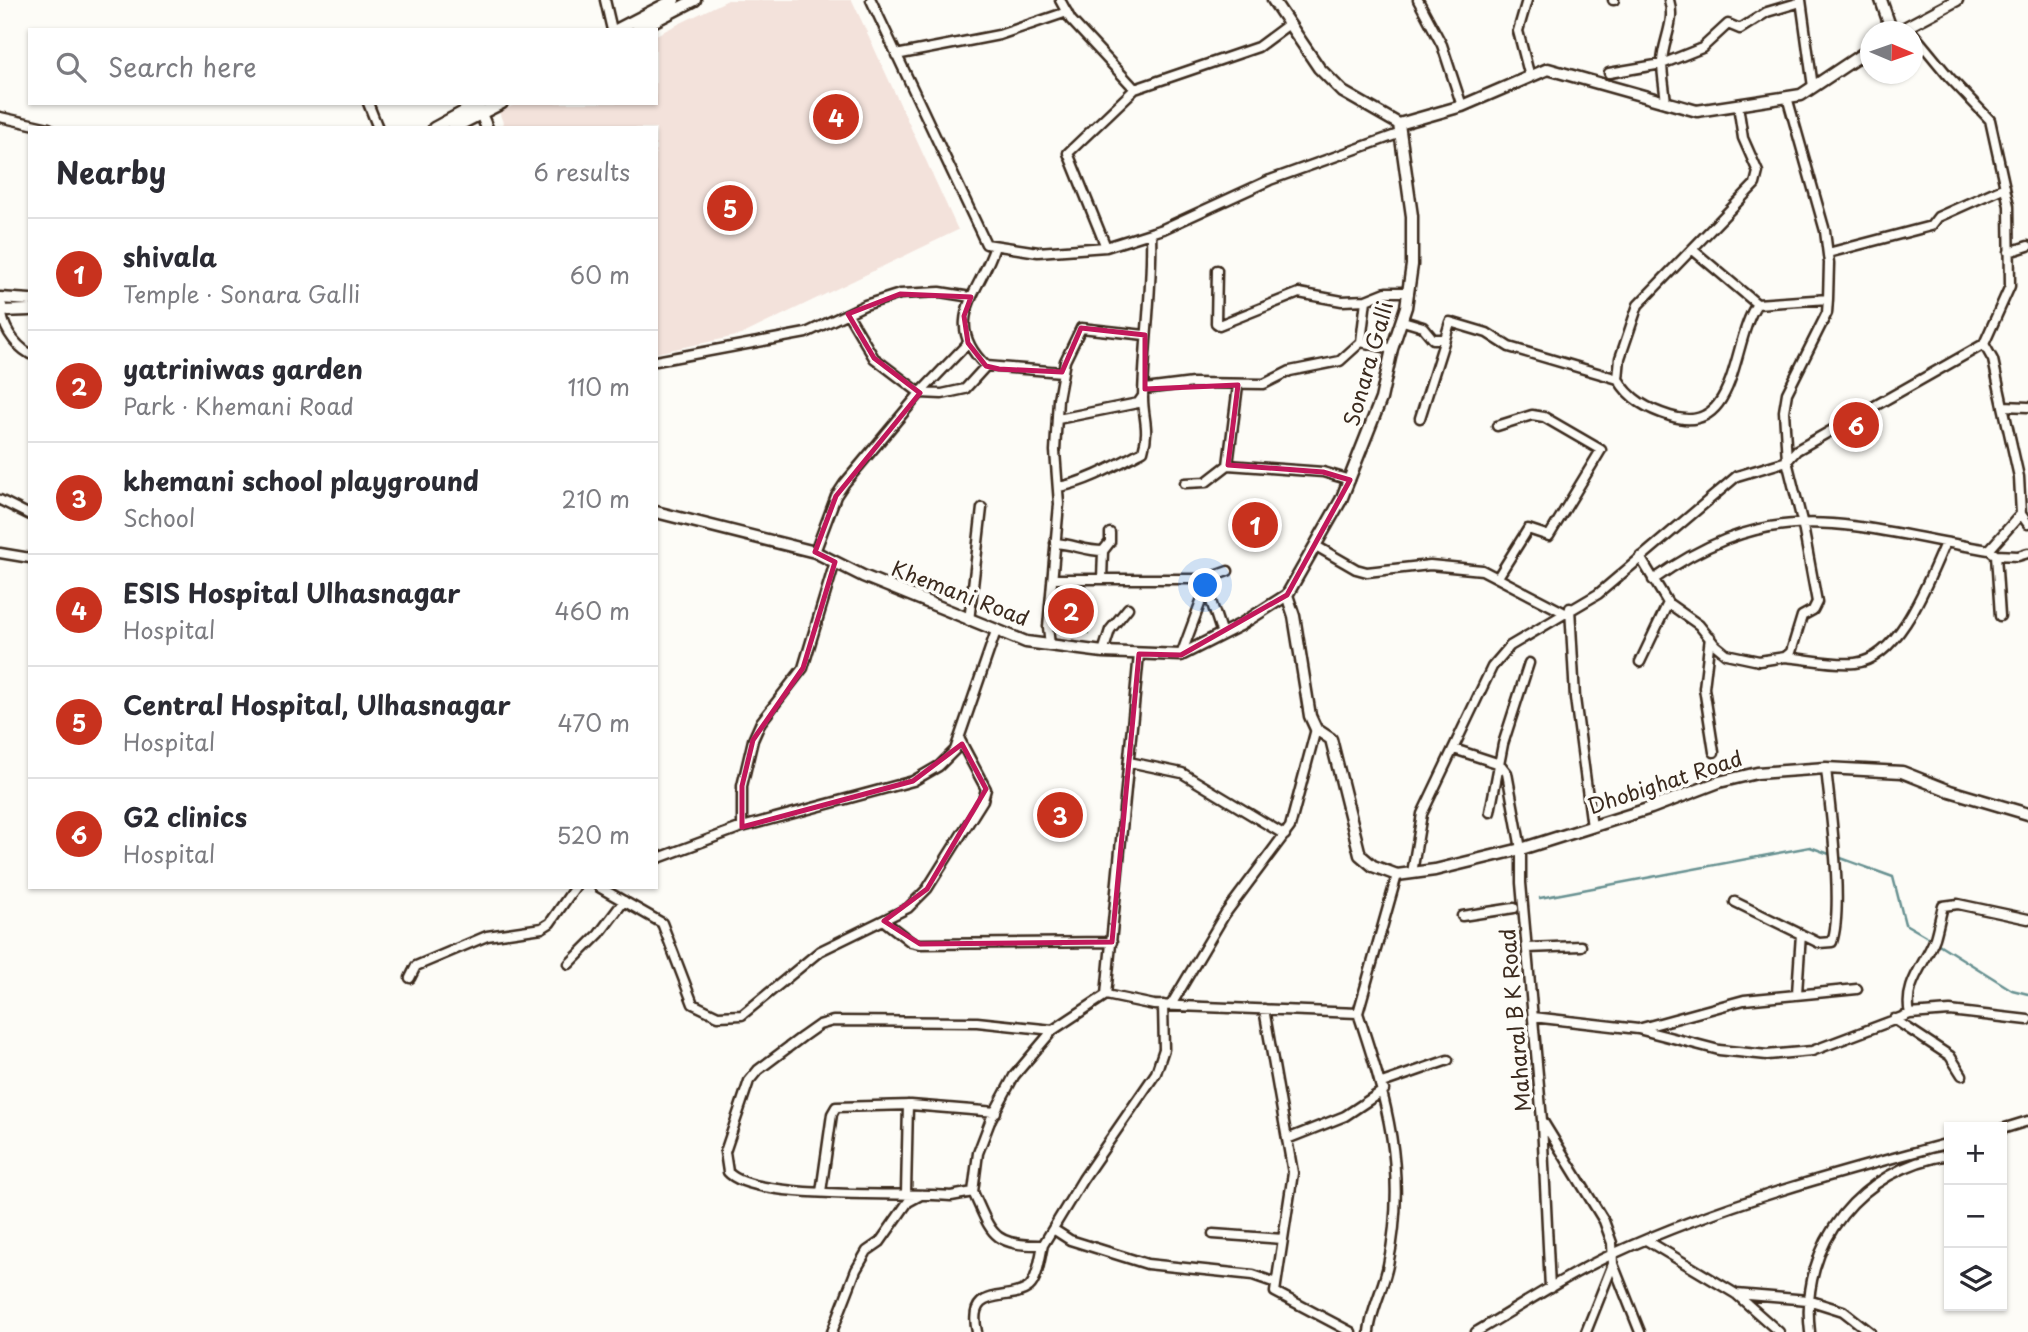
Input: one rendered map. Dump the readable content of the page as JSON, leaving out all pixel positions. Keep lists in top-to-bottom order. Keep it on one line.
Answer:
{"streets":{"street":["Sonara Galli","Khemani Road","Dhobighat Road","Maharal B K Road"]},"crossings":[["Sonara Galli","Khemani Road"],["Dhobighat Road","Maharal B K Road"]],"north":"right","page":{"search":"Search here","pins":["4","5","6","1","2","3"],"heading":["Nearby","6 results"],"list":[{"mark":"1","name":"shivala","note":"Temple · Sonara Galli","value":"60 m"},{"mark":"2","name":"yatriniwas garden","note":"Park · Khemani Road","value":"110 m"},{"mark":"3","name":"khemani school playground","note":"School","value":"210 m"},{"mark":"4","name":"ESIS Hospital Ulhasnagar","note":"Hospital","value":"460 m"},{"mark":"5","name":"Central Hospital, Ulhasnagar","note":"Hospital","value":"470 m"},{"mark":"6","name":"G2 clinics","note":"Hospital","value":"520 m"}],"map_buttons":["+","−"]}}
